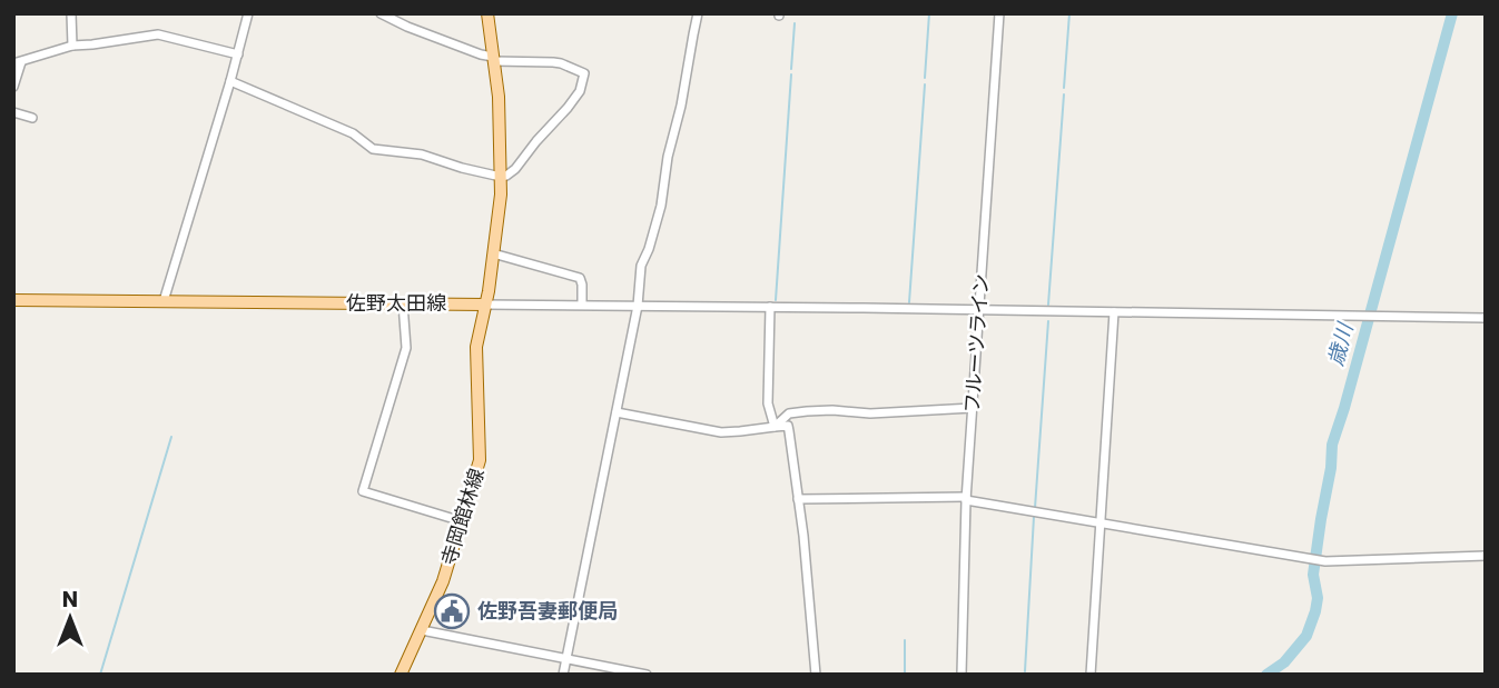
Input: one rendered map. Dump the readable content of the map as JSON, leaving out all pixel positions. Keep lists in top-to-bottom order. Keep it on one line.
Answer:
{"streets":{"main road":["佐野太田線","寺岡館林線"],"street":["フルーツライン"]},"crossings":[["佐野太田線","寺岡館林線"]],"water":["歳川"],"places":{"public building":["佐野吾妻郵便局"]},"north":"top"}
